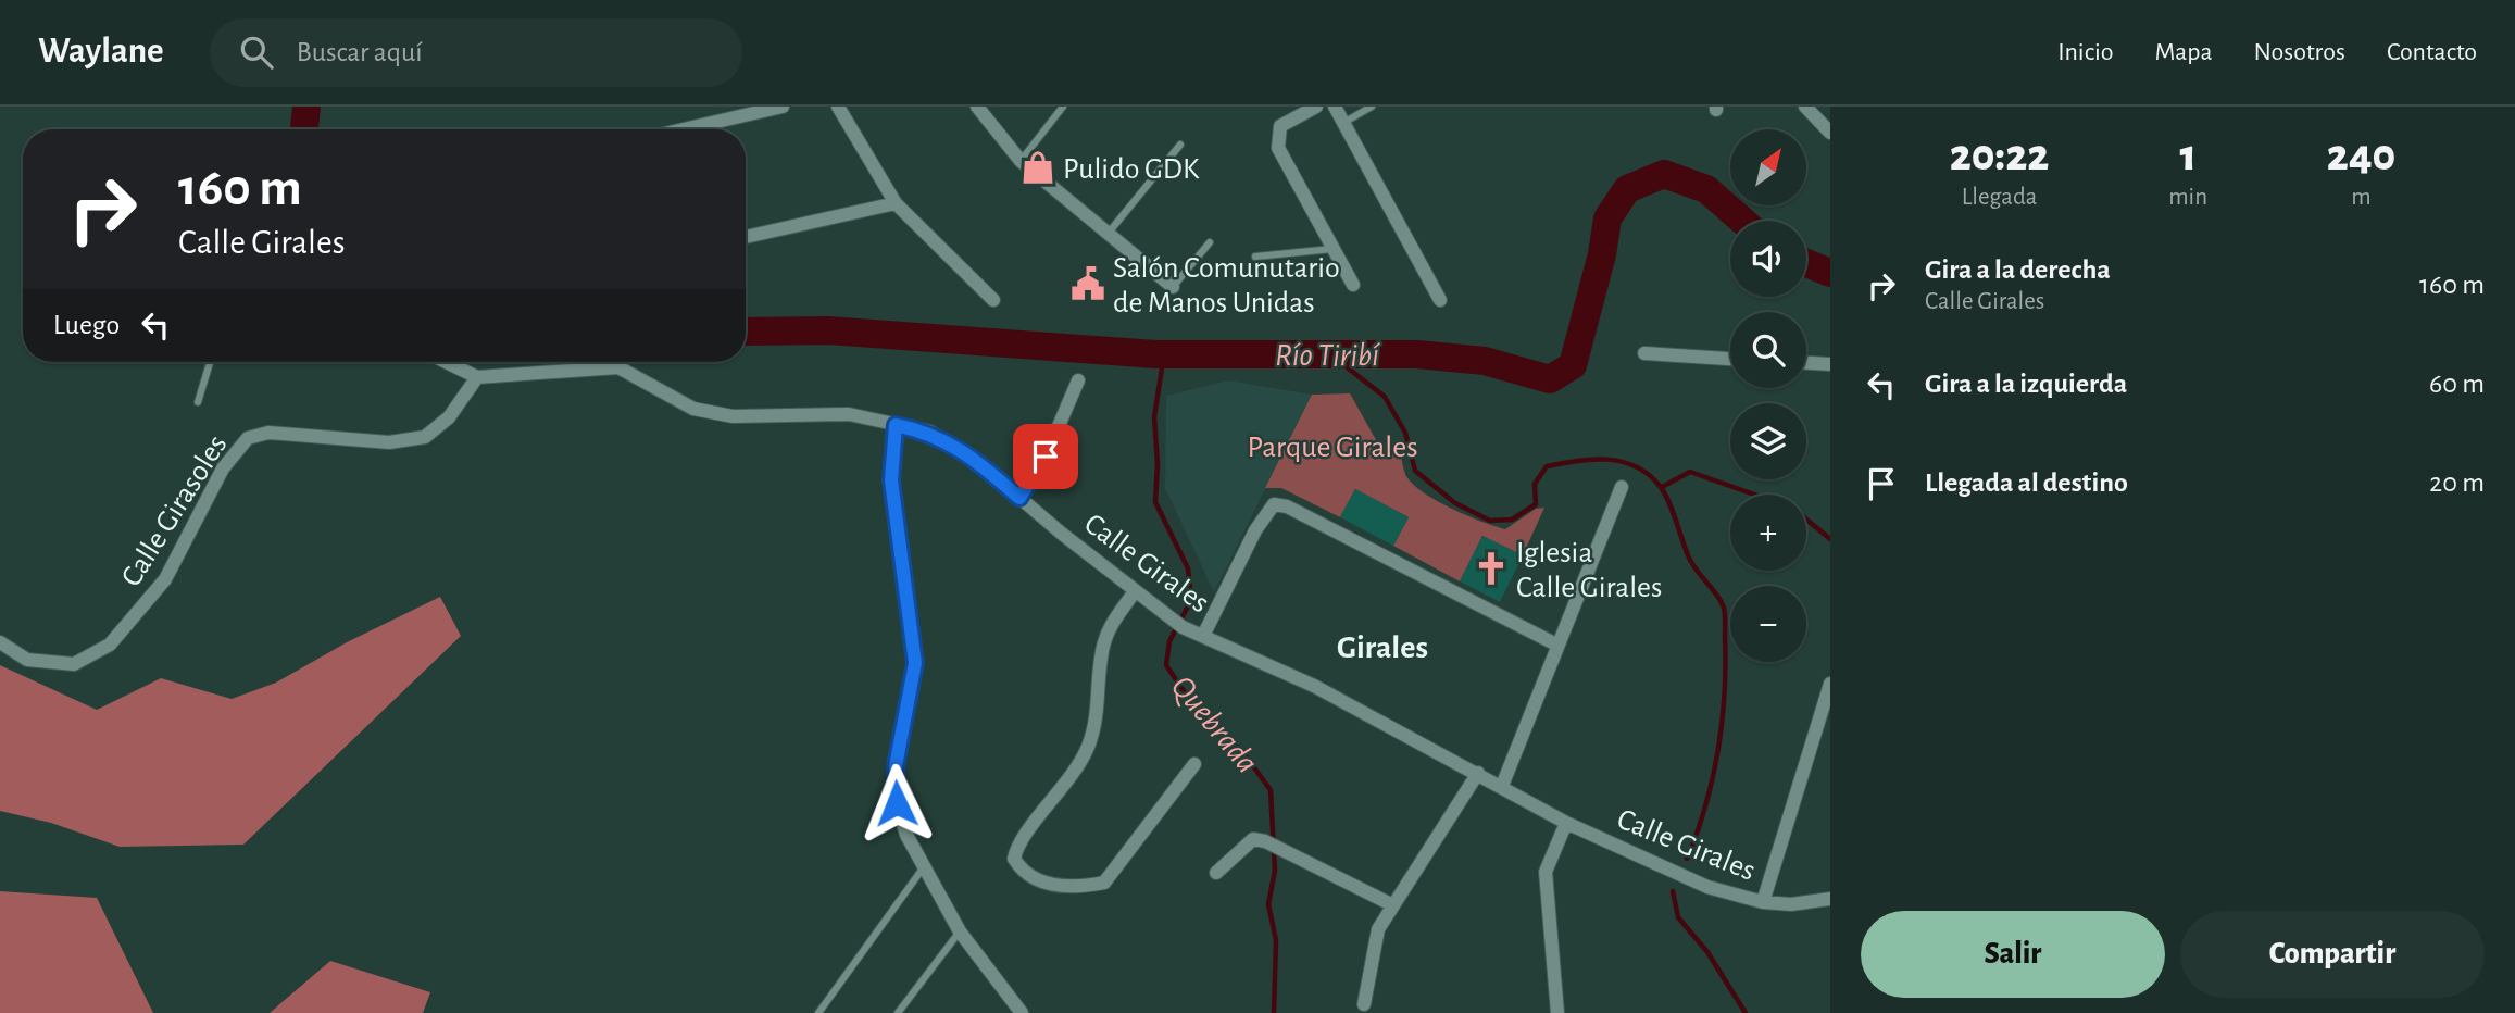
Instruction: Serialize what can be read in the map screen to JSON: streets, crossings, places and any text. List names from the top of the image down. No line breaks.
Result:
{"streets":{"street":["Calle Girasoles","Calle Girales"]},"crossings":[["Calle Girasoles","Calle Girales"]],"districts":["Girales"],"water":["Río Tiribí","Quebrada"],"parks":["Parque Girales"],"places":{"shop":["Pulido GDK"],"public building":["Salón Comunutario de Manos Unidas"],"church":["Iglesia Calle Girales"]},"north":"top right","page":{"header":"Waylane","search":"Buscar aquí","nav":["Inicio","Mapa","Nosotros","Contacto"],"eta":["20:22","Llegada","1","min","240","m"],"map_buttons":["+","−"],"turn":["160 m","Calle Girales"],"list":[{"name":"Gira a la derecha","note":"Calle Girales","value":"160 m"},{"name":"Gira a la izquierda","value":"60 m"},{"name":"Llegada al destino","value":"20 m"}],"then":"Luego","buttons":["Salir","Compartir"]}}
